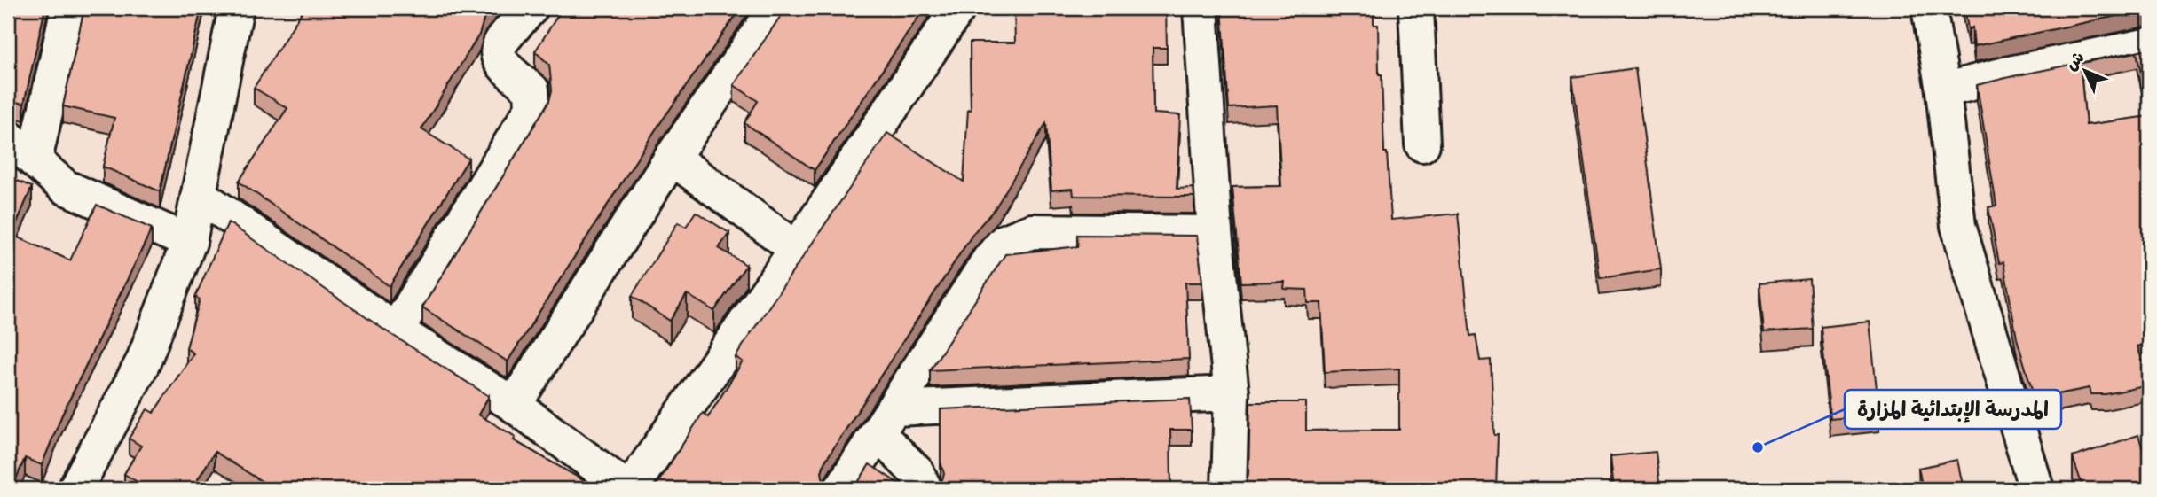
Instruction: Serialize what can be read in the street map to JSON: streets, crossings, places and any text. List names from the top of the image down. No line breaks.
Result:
{"places":["المدرسة الإبتدائية المزارة"],"north":"top left"}
